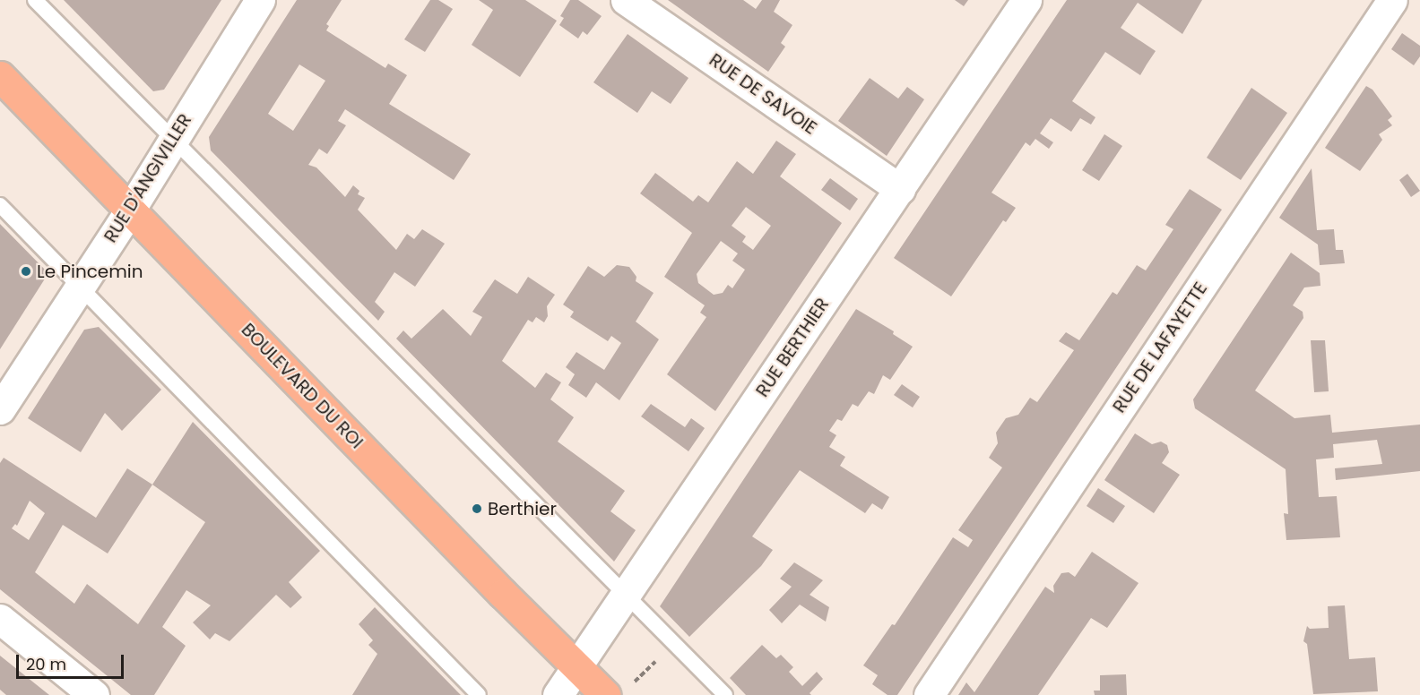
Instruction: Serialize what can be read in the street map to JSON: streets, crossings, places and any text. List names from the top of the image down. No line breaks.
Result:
{"streets":{"main road":["BOULEVARD DU ROI"],"street":["RUE DE SAVOIE","RUE D'ANGIVILLER","RUE BERTHIER","RUE DE LAFAYETTE"]},"crossings":[["RUE DE SAVOIE","RUE BERTHIER"],["RUE D'ANGIVILLER","BOULEVARD DU ROI"],["RUE BERTHIER","BOULEVARD DU ROI"]],"places":["Le Pincemin","Berthier"],"scale_bar":"20 m"}
